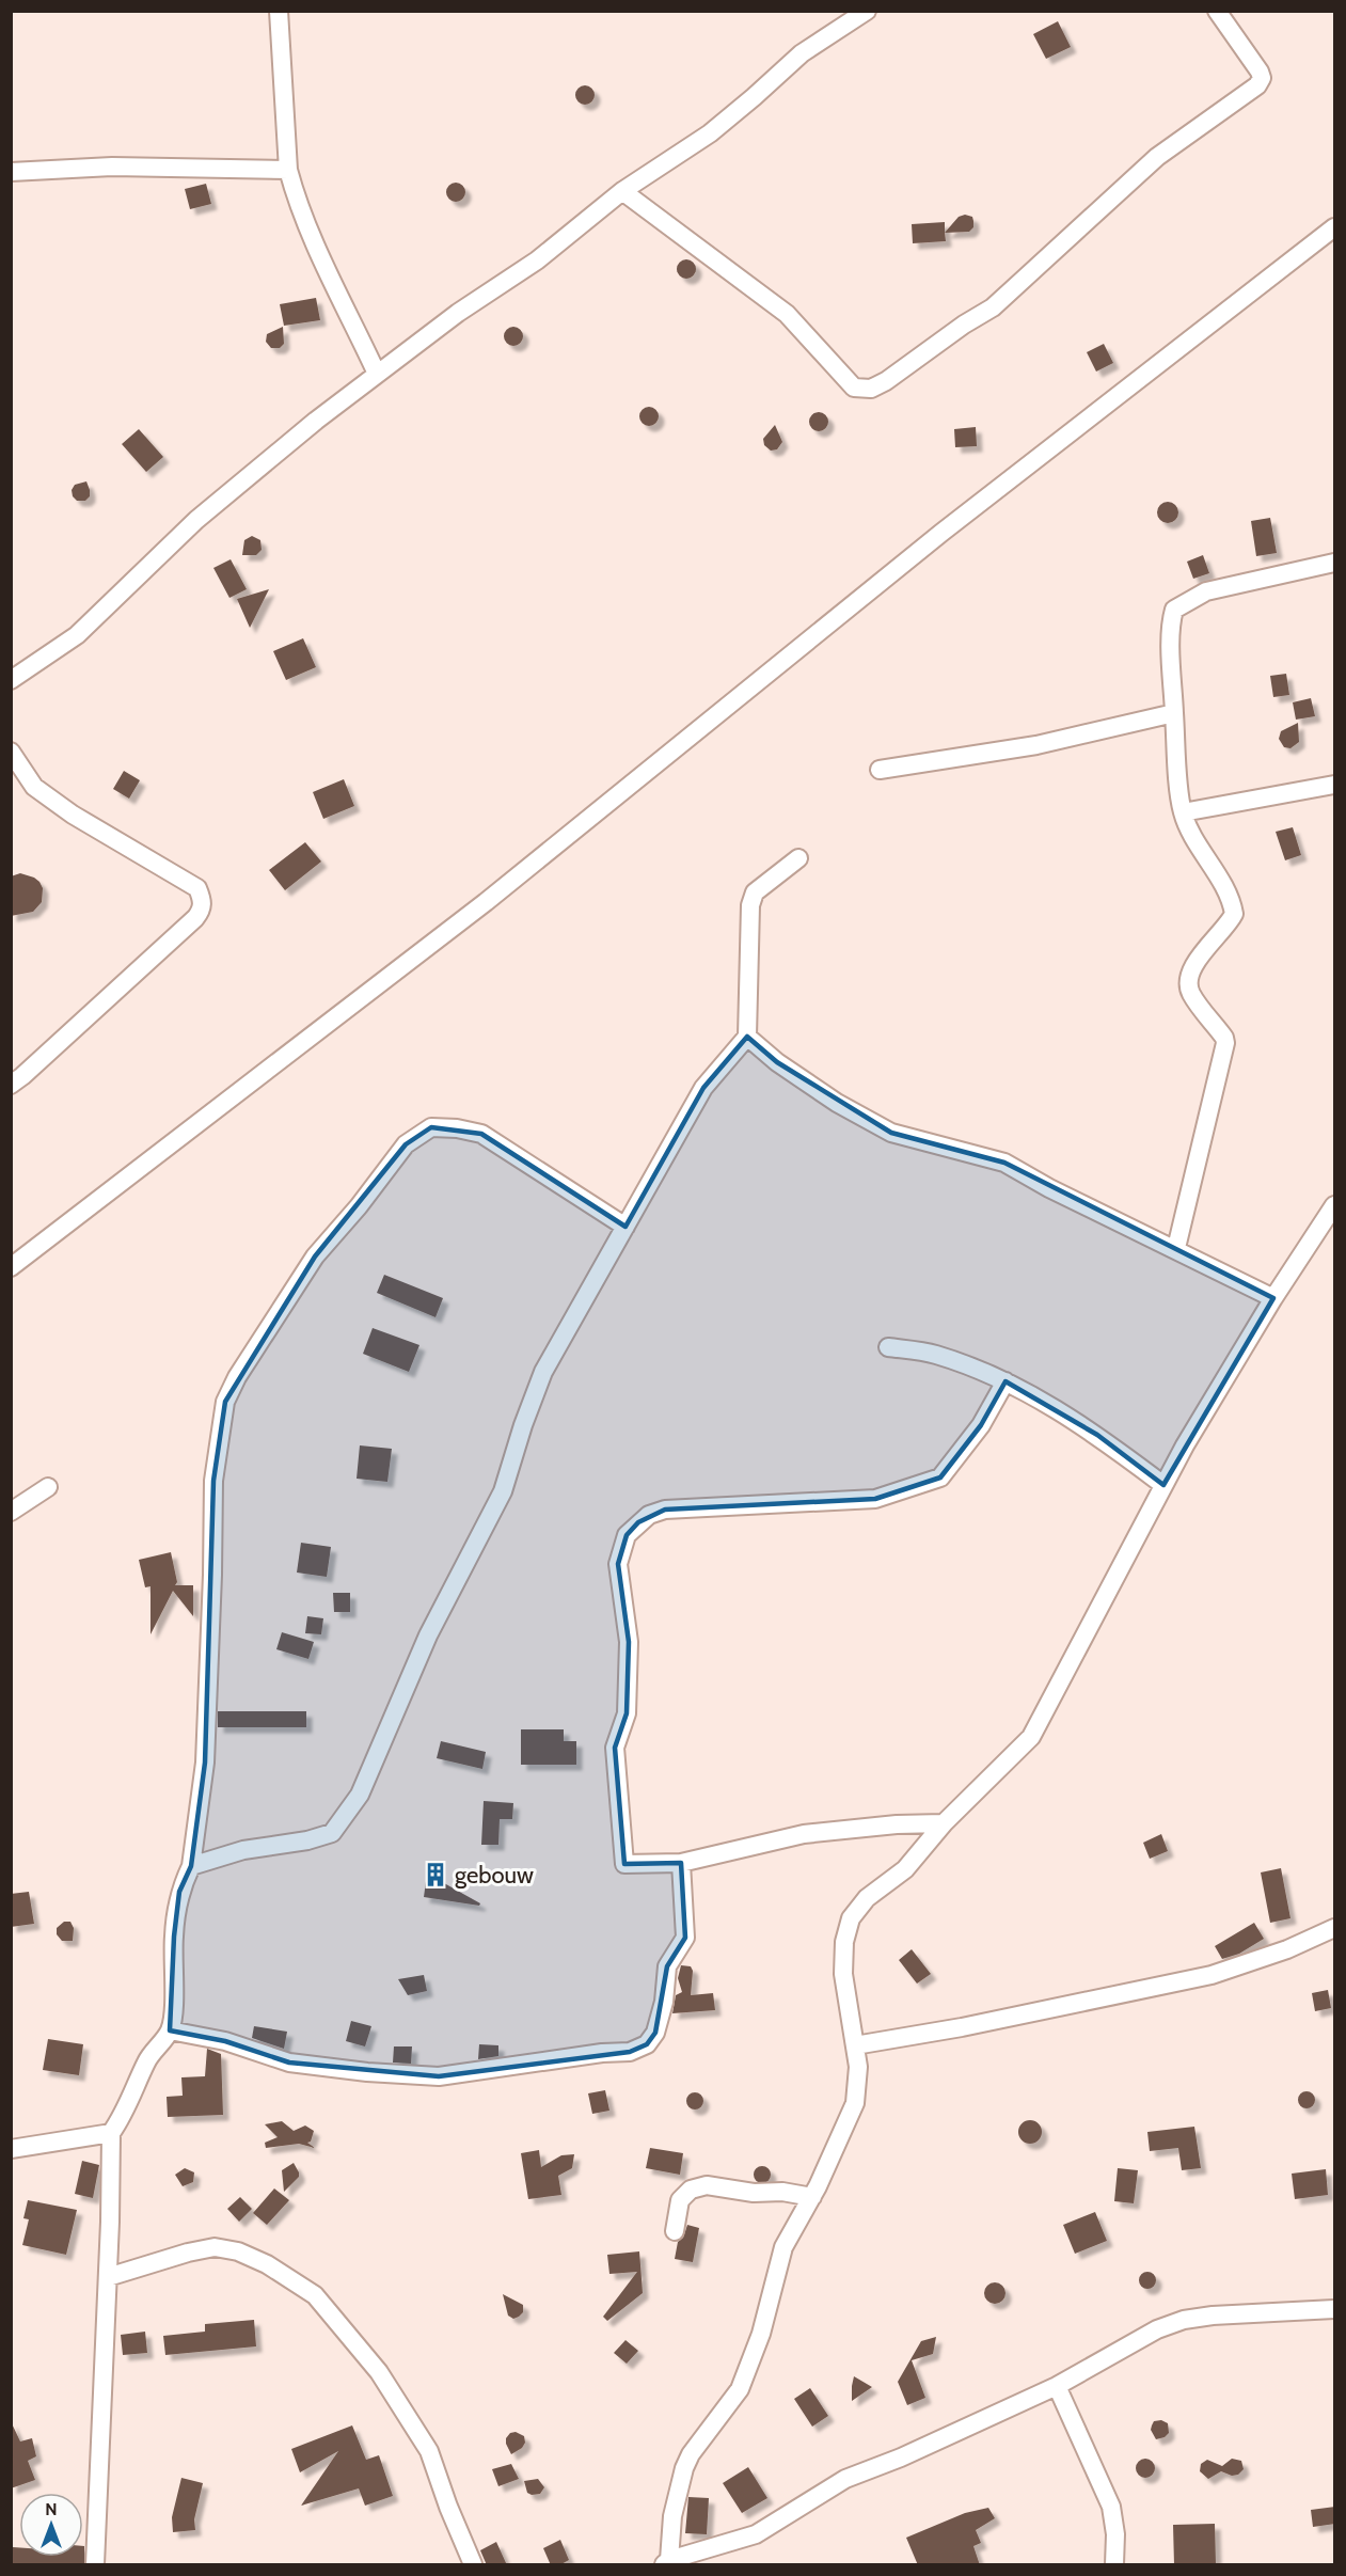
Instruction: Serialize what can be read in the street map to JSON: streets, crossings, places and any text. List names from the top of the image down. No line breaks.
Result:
{"places":{"building":["gebouw"]},"north":"top"}
